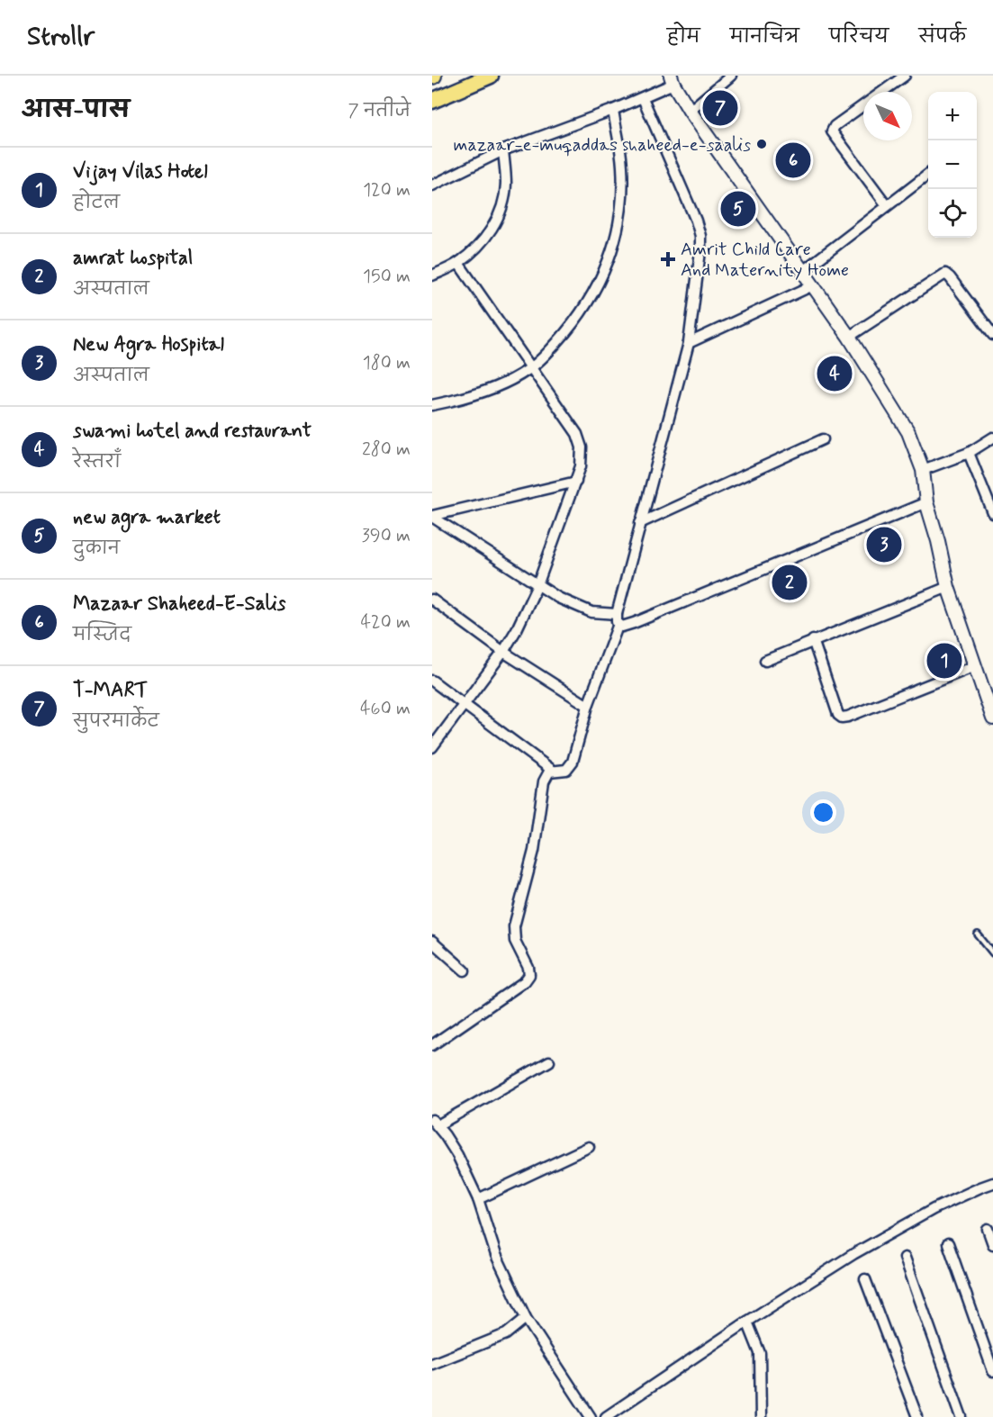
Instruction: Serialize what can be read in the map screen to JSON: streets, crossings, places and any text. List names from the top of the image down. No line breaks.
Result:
{"places":{"other":["mazaar-e-muqaddas shaheed-e-saalis"],"health":["Amrit Child Care And Maternity Home"]},"north":"bottom right","page":{"header":"Strollr","nav":["होम","मानचित्र","परिचय","संपर्क"],"heading":["आस-पास","7 नतीजे"],"pins":["7","6","5","4","3","2","1"],"map_buttons":["+","−"],"list":[{"mark":"1","name":"Vijay Vilas Hotel","note":"होटल","value":"120 m"},{"mark":"2","name":"amrat hospital","note":"अस्पताल","value":"150 m"},{"mark":"3","name":"New Agra Hospital","note":"अस्पताल","value":"180 m"},{"mark":"4","name":"swami hotel and restaurant","note":"रेस्तराँ","value":"280 m"},{"mark":"5","name":"new agra market","note":"दुकान","value":"390 m"},{"mark":"6","name":"Mazaar Shaheed-E-Salis","note":"मस्जिद","value":"420 m"},{"mark":"7","name":"T-MART","note":"सुपरमार्केट","value":"460 m"}]}}
